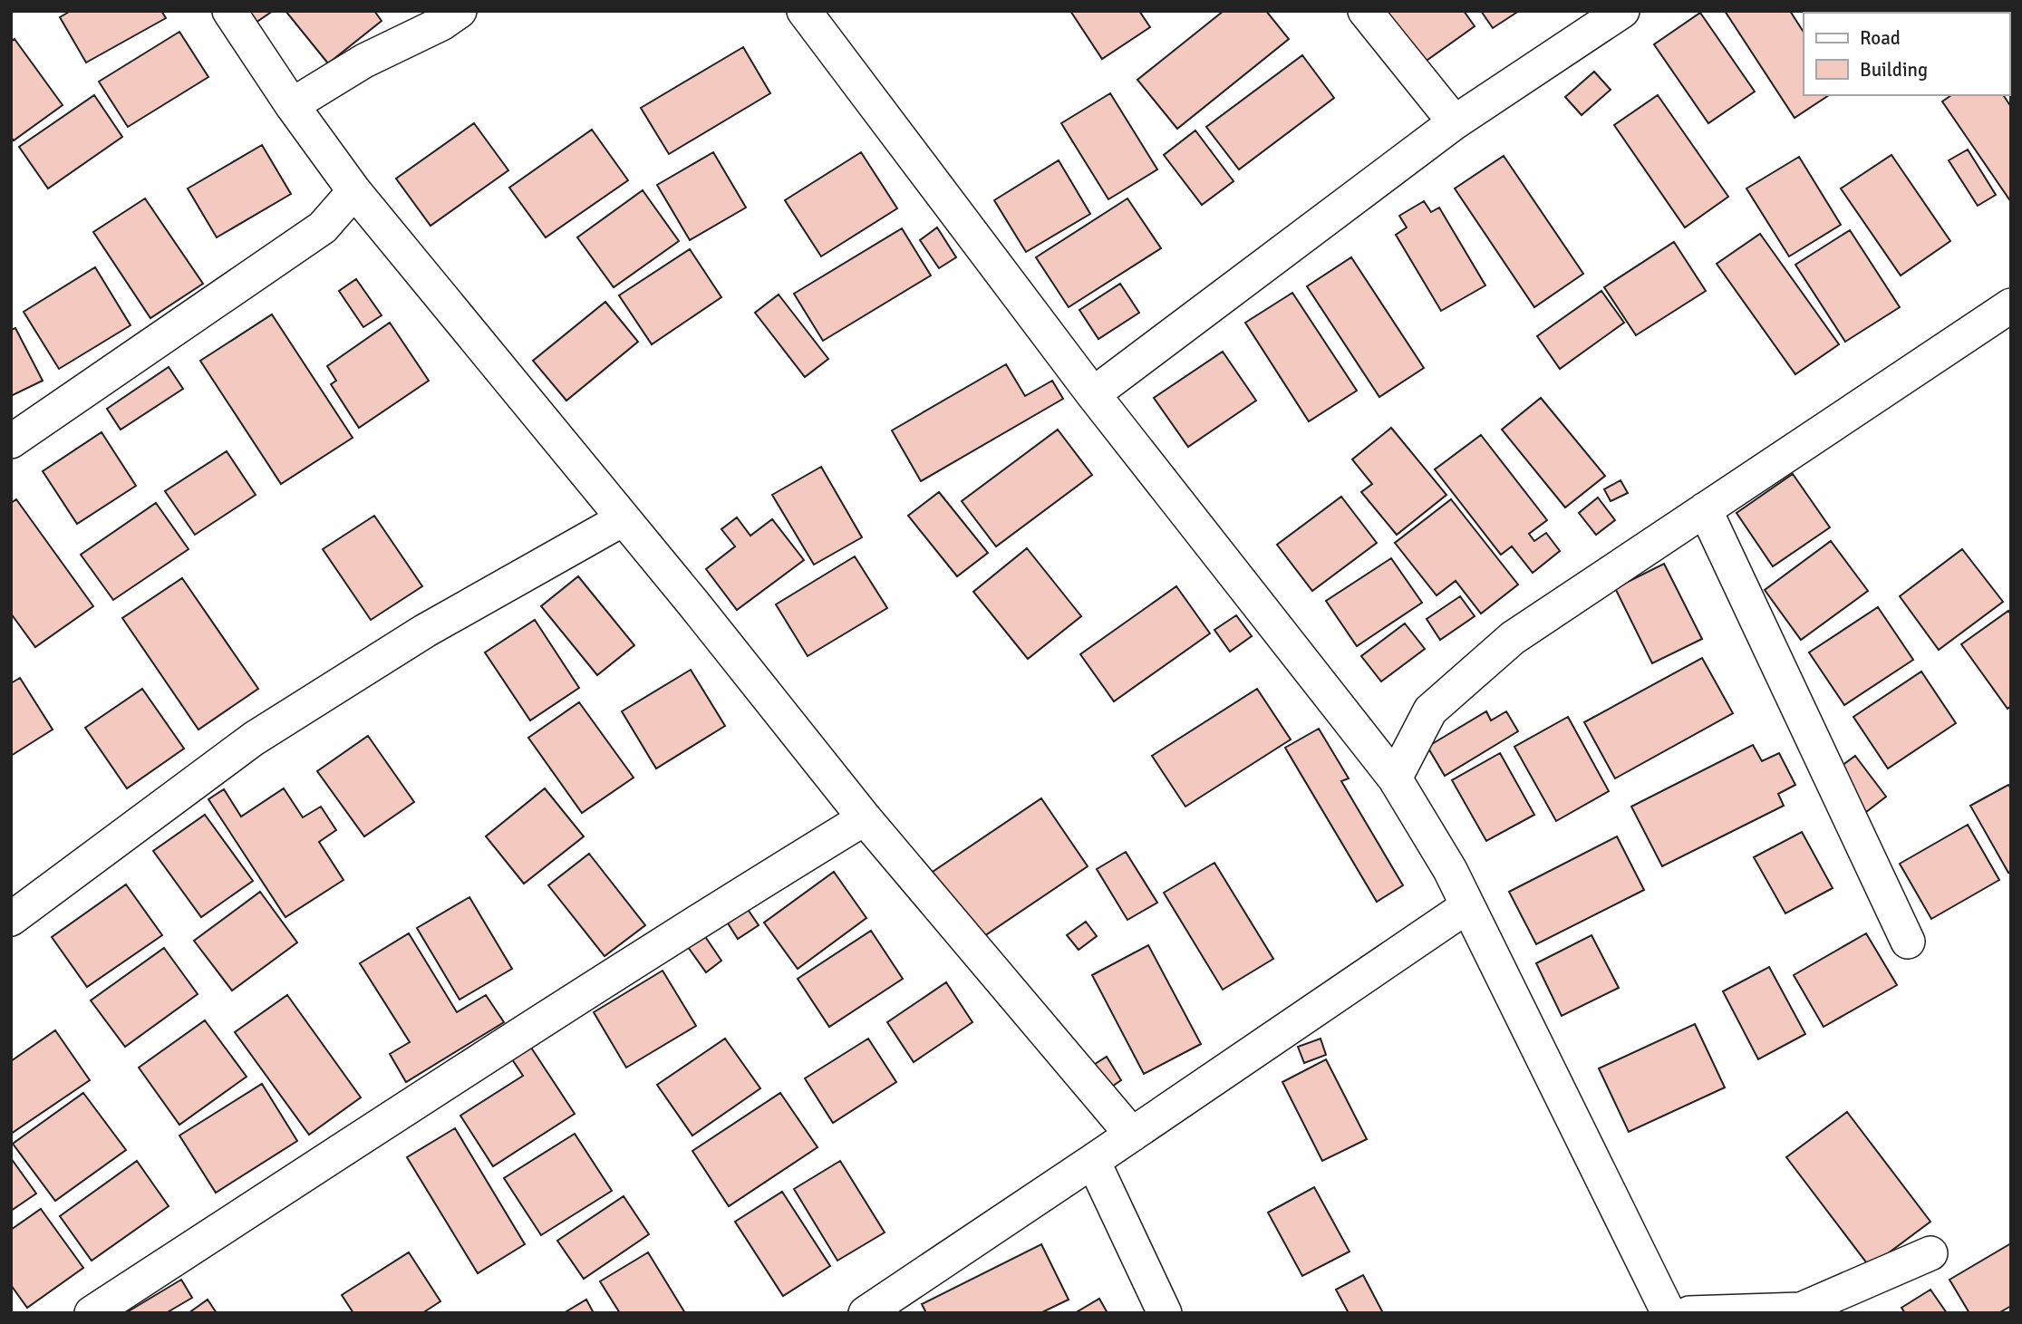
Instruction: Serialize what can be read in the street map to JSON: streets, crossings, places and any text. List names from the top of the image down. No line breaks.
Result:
{"legend":["Road","Building"]}
